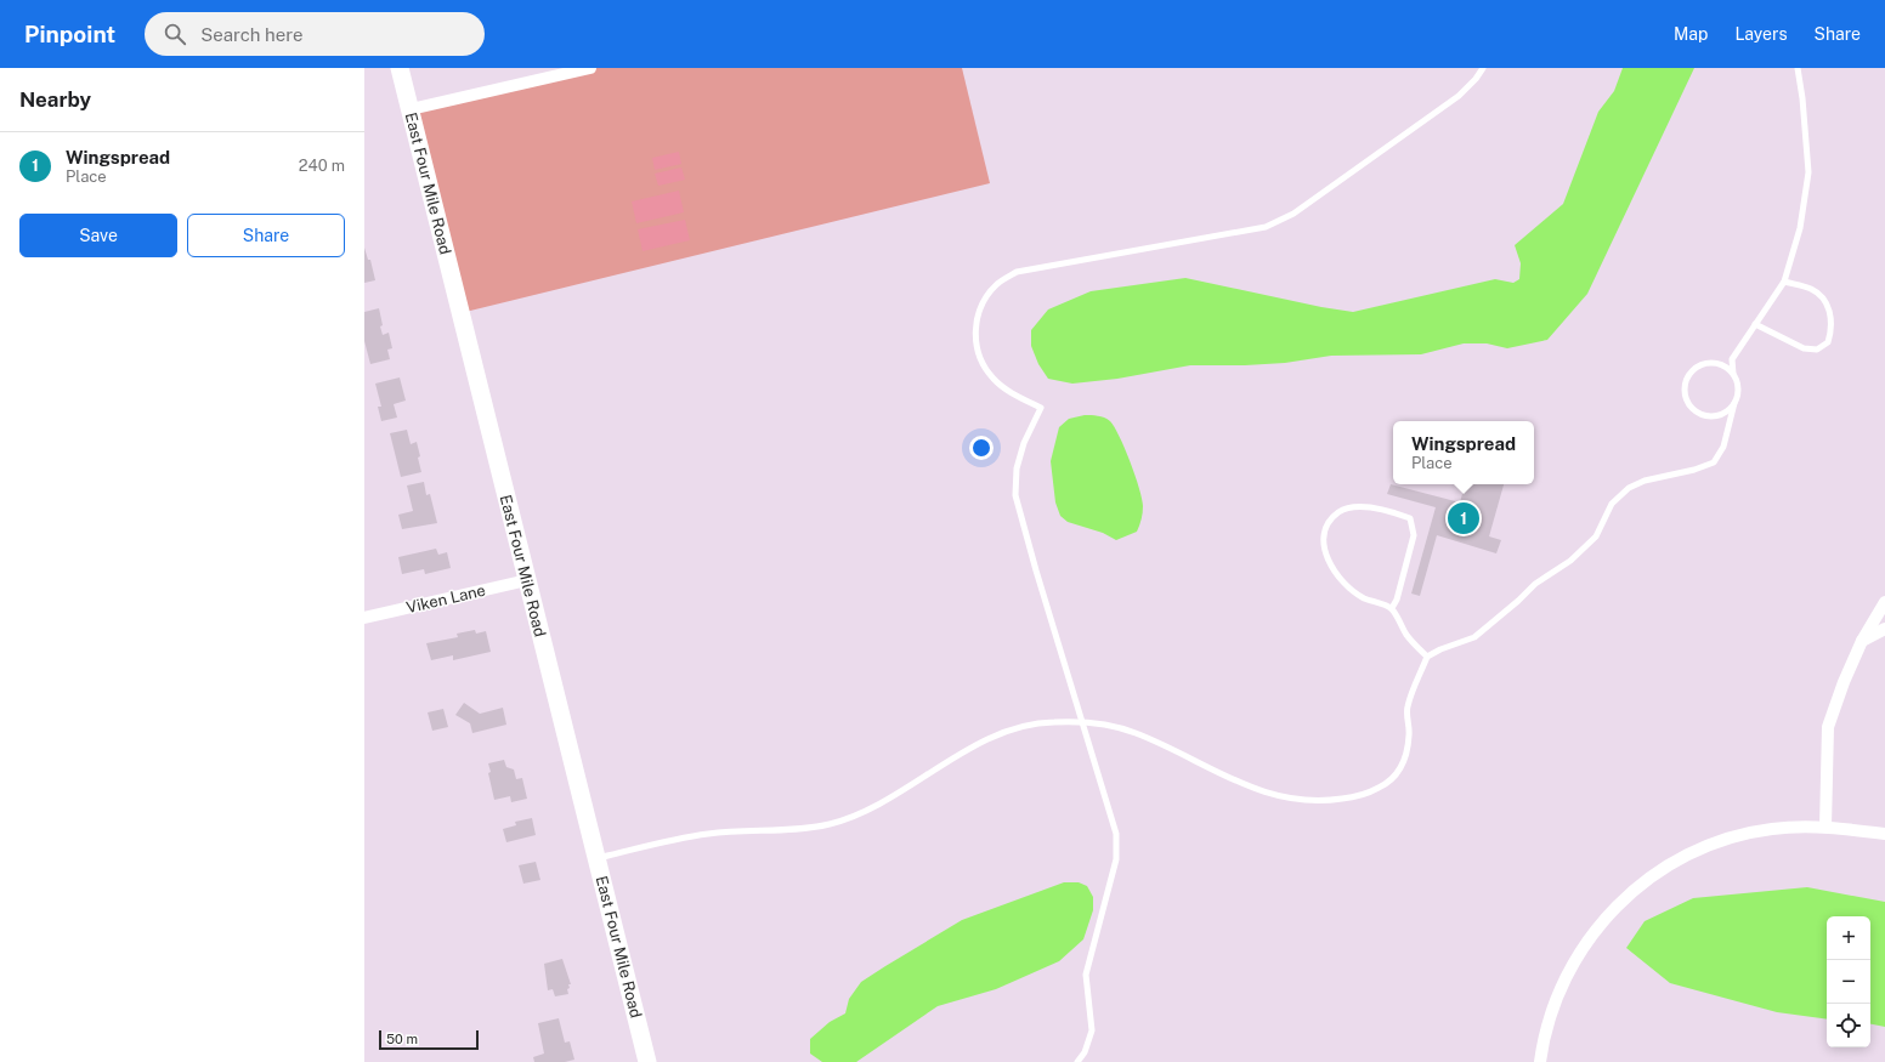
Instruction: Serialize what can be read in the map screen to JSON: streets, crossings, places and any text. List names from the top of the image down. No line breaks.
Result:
{"streets":{"street":["East Four Mile Road","Viken Lane"]},"crossings":[["East Four Mile Road","Viken Lane"]],"scale_bar":"50 m","page":{"header":"Pinpoint","search":"Search here","nav":["Map","Layers","Share"],"heading":"Nearby","list":[{"mark":"1","name":"Wingspread","note":"Place","value":"240 m"}],"buttons":["Save","Share"],"popup":["Wingspread","Place"],"pins":"1","map_buttons":["+","−"],"scale":"50 m"}}
